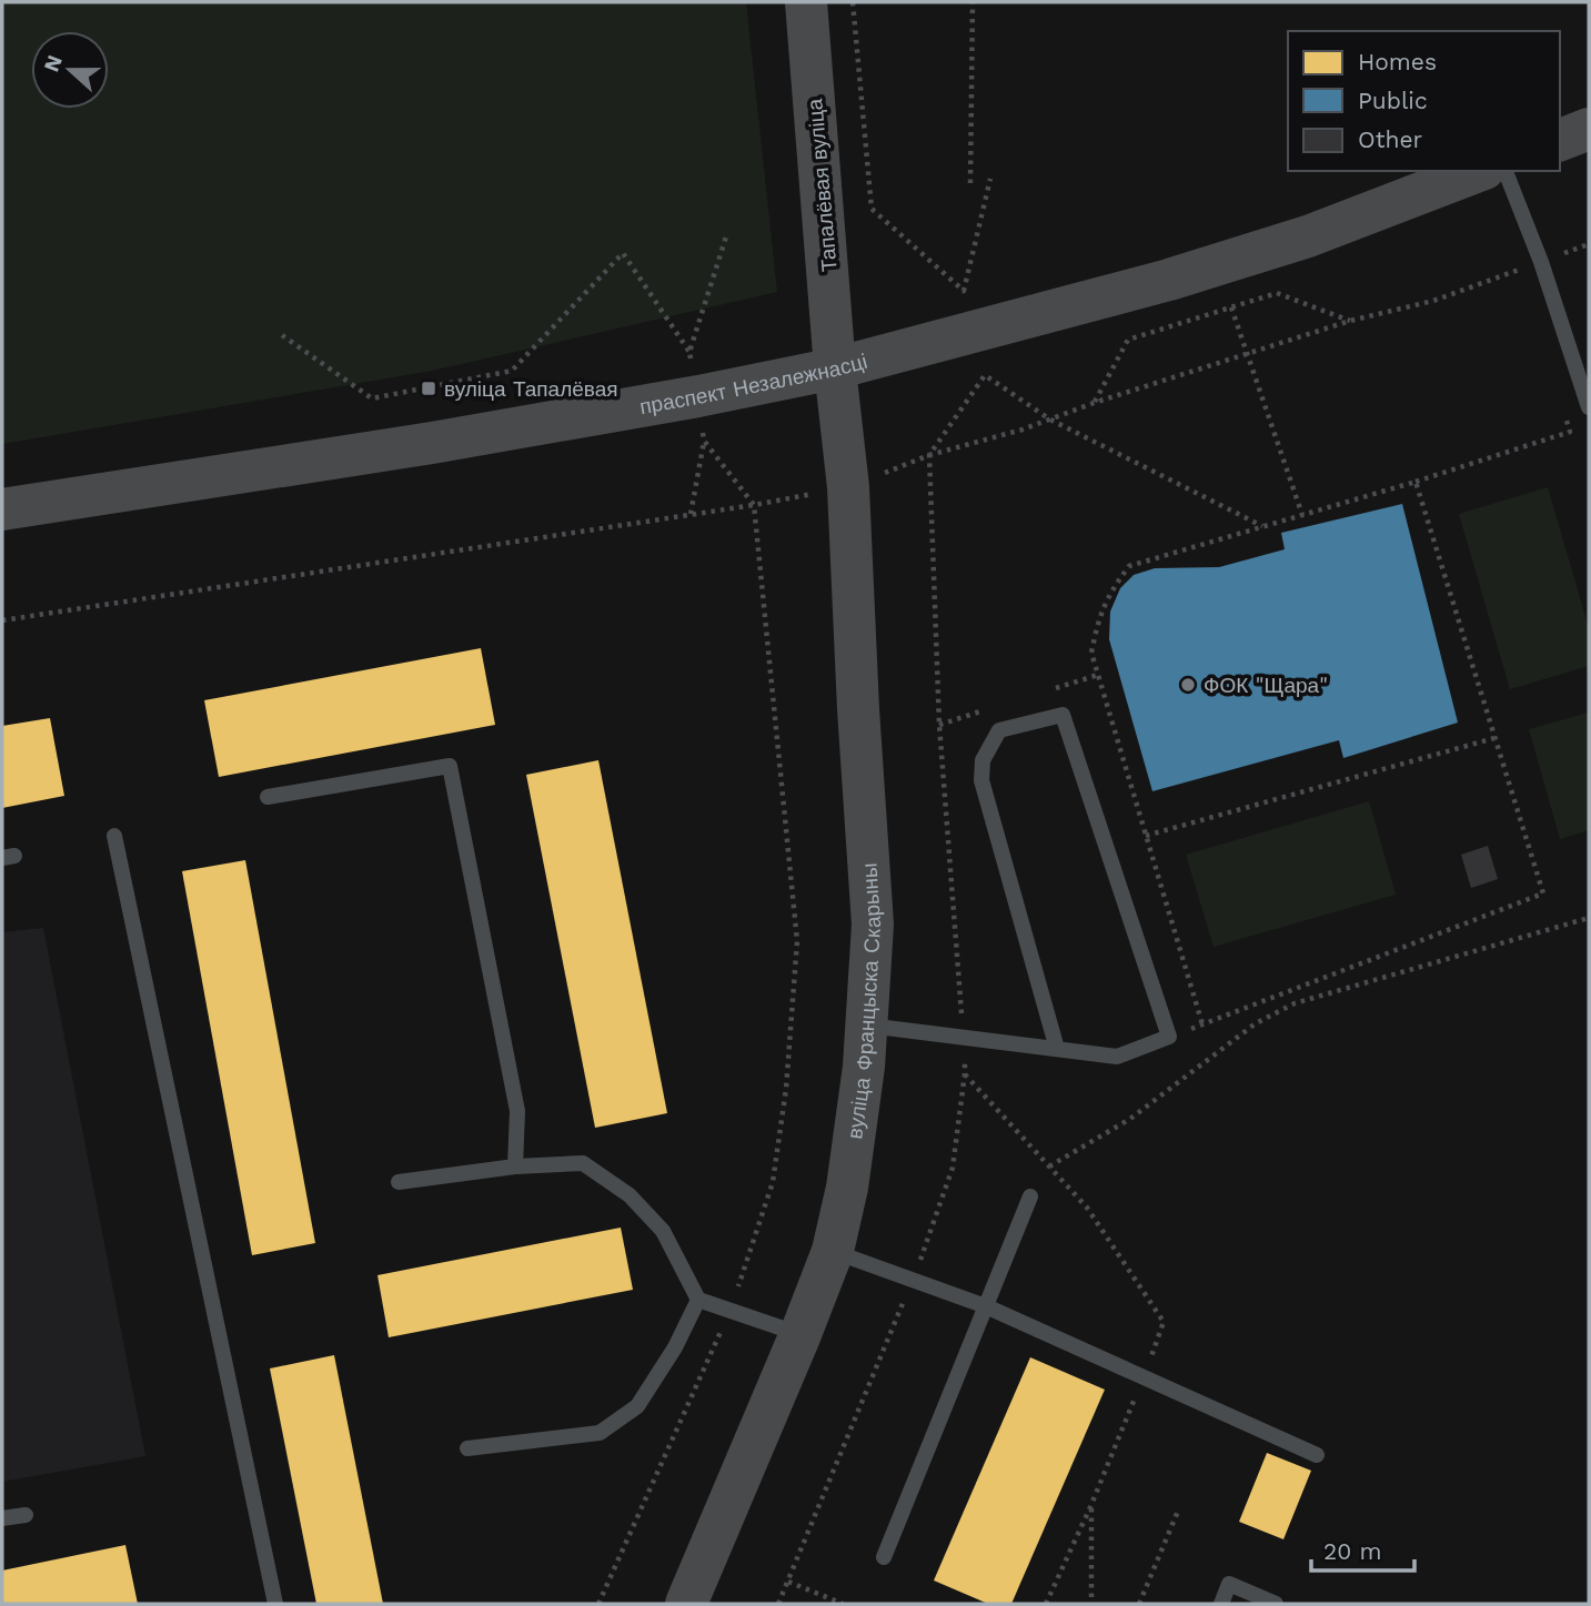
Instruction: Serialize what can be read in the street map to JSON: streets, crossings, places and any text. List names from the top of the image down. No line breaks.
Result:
{"streets":{"main road":["Тапалёвая вуліца","праспект Незалежнасці","вуліца Францыска Скарыны"]},"crossings":[["Тапалёвая вуліца","праспект Незалежнасці"],["Тапалёвая вуліца","вуліца Францыска Скарыны"],["праспект Незалежнасці","вуліца Францыска Скарыны"]],"places":{"transit":["вуліца Тапалёвая"],"other":["ФОК \"Щара\""]},"legend":["Homes","Public","Other"],"scale_bar":"20 m","north":"left"}
